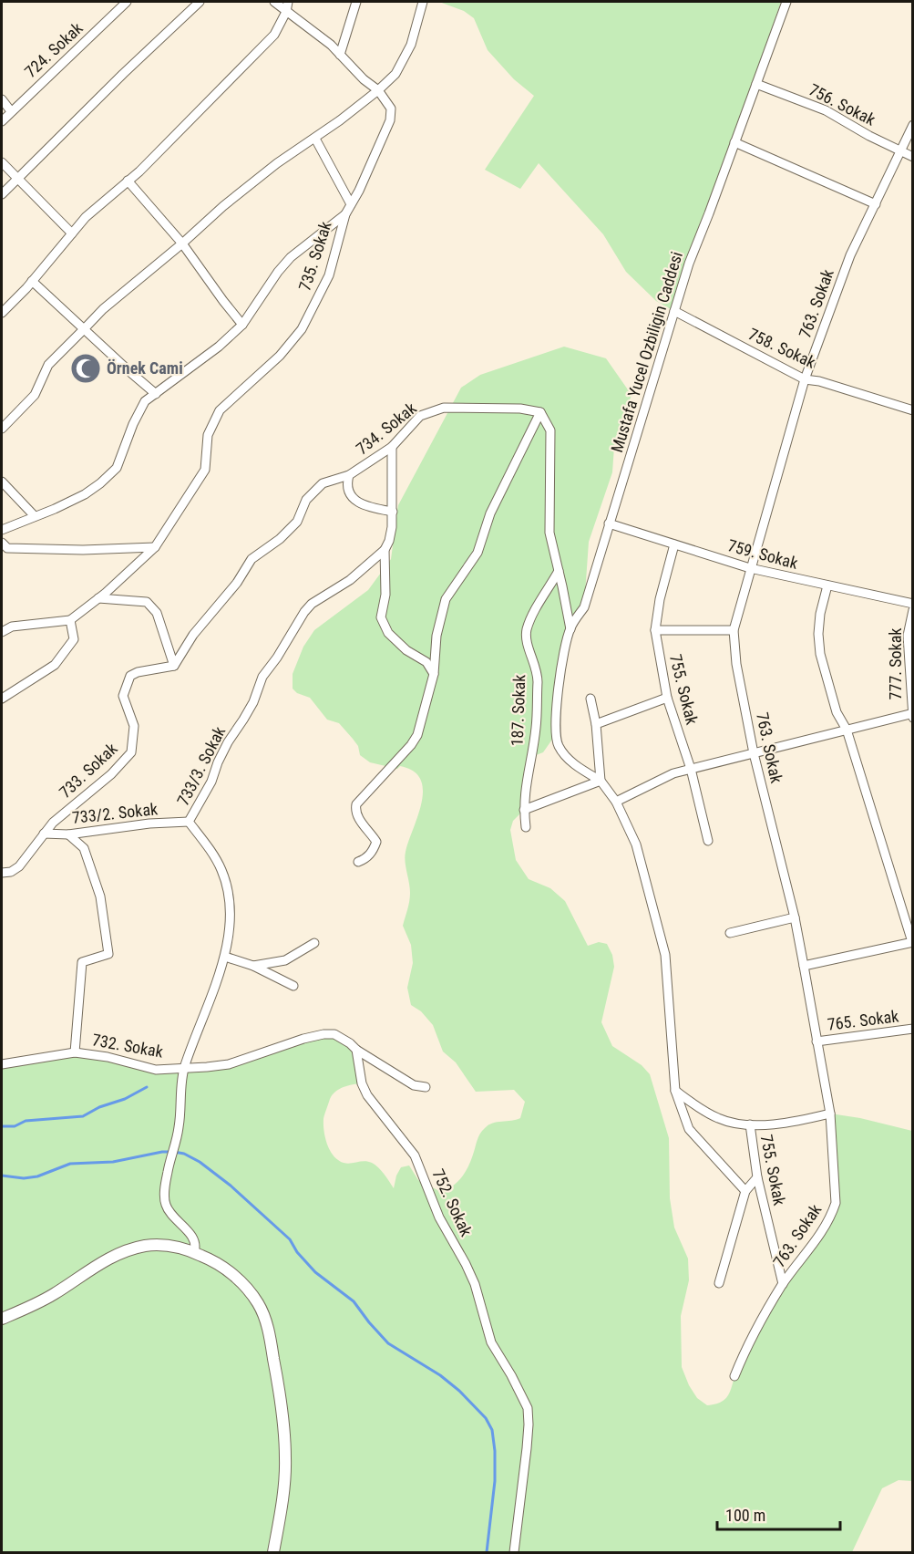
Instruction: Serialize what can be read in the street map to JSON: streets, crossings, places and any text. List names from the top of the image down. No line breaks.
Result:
{"streets":{"street":["724. Sokak","756. Sokak","735. Sokak","763. Sokak","758. Sokak","Mustafa Yucel Ozbiligin Caddesi","734. Sokak","759. Sokak","777. Sokak","755. Sokak","187. Sokak","733/3. Sokak","733. Sokak","733/2. Sokak","765. Sokak","732. Sokak","752. Sokak"]},"crossings":[["756. Sokak","763. Sokak"],["756. Sokak","Mustafa Yucel Ozbiligin Caddesi"],["763. Sokak","758. Sokak"],["763. Sokak","759. Sokak"],["763. Sokak","755. Sokak"],["763. Sokak","765. Sokak"],["758. Sokak","Mustafa Yucel Ozbiligin Caddesi"],["Mustafa Yucel Ozbiligin Caddesi","759. Sokak"],["734. Sokak","733. Sokak"],["759. Sokak","755. Sokak"],["733/3. Sokak","733/2. Sokak"],["733/3. Sokak","732. Sokak"],["733. Sokak","733/2. Sokak"]],"places":{"mosque":["Örnek Cami"]},"scale_bar":"100 m"}
